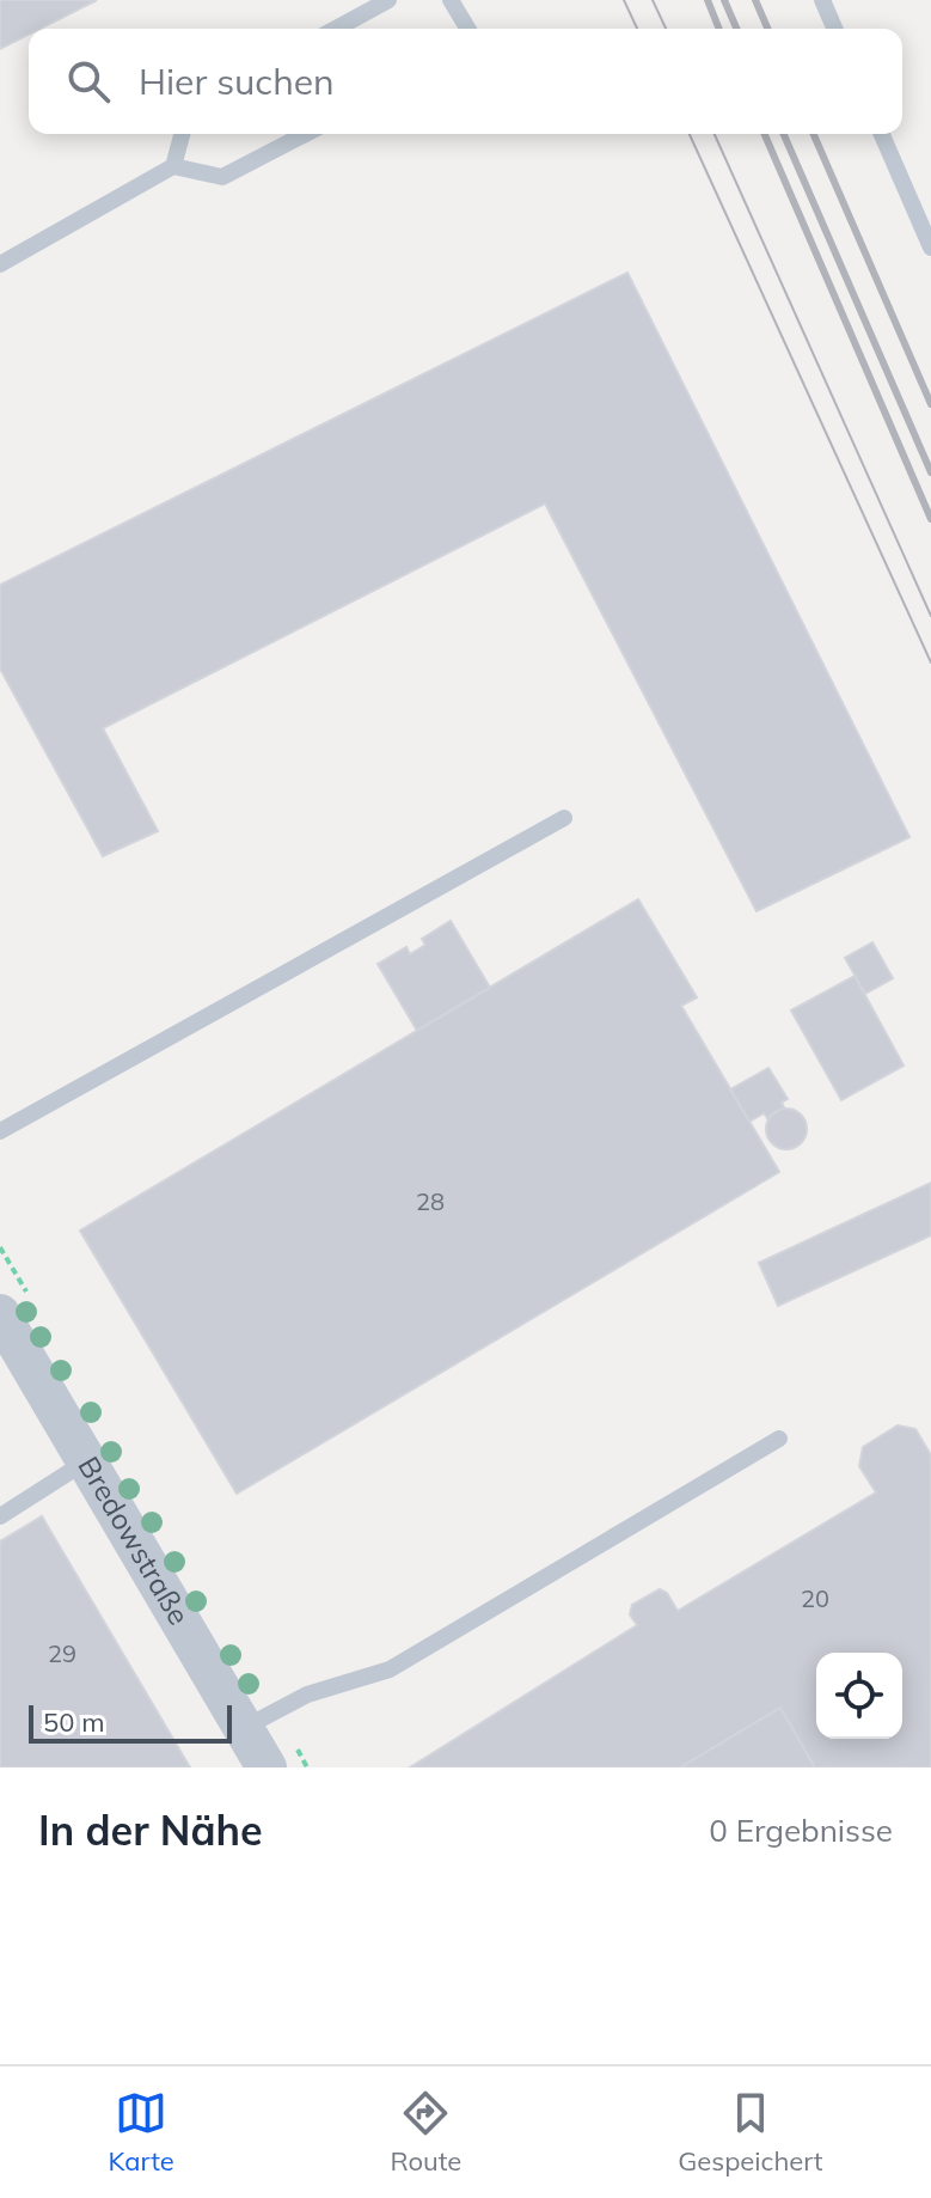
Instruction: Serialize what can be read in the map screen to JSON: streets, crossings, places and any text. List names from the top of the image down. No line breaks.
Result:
{"streets":{"street":["Bredowstraße"]},"house_numbers":["28","20","29"],"scale_bar":"50 m","page":{"search":"Hier suchen","scale":"50 m","heading":["In der Nähe","0 Ergebnisse"],"nav":["Karte","Route","Gespeichert"]}}
